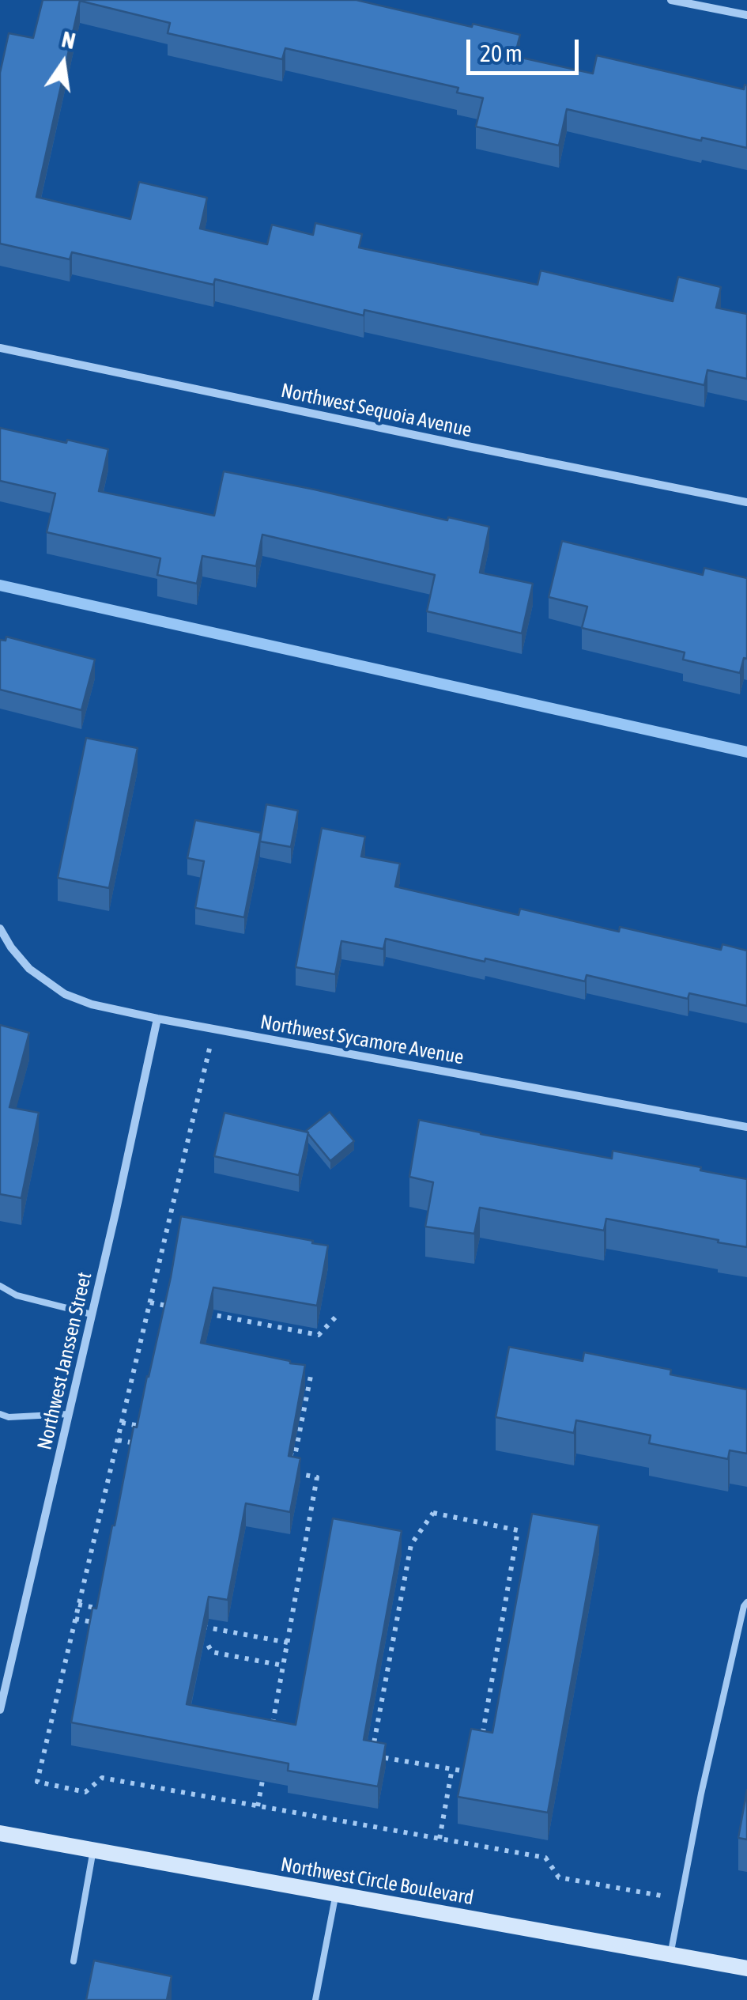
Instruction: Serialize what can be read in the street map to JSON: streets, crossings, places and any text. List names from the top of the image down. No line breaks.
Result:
{"streets":{"main road":["Northwest Circle Boulevard"],"street":["Northwest Sequoia Avenue","Northwest Sycamore Avenue","Northwest Janssen Street"]},"crossings":[["Northwest Sycamore Avenue","Northwest Janssen Street"]],"scale_bar":"20 m","north":"top"}
